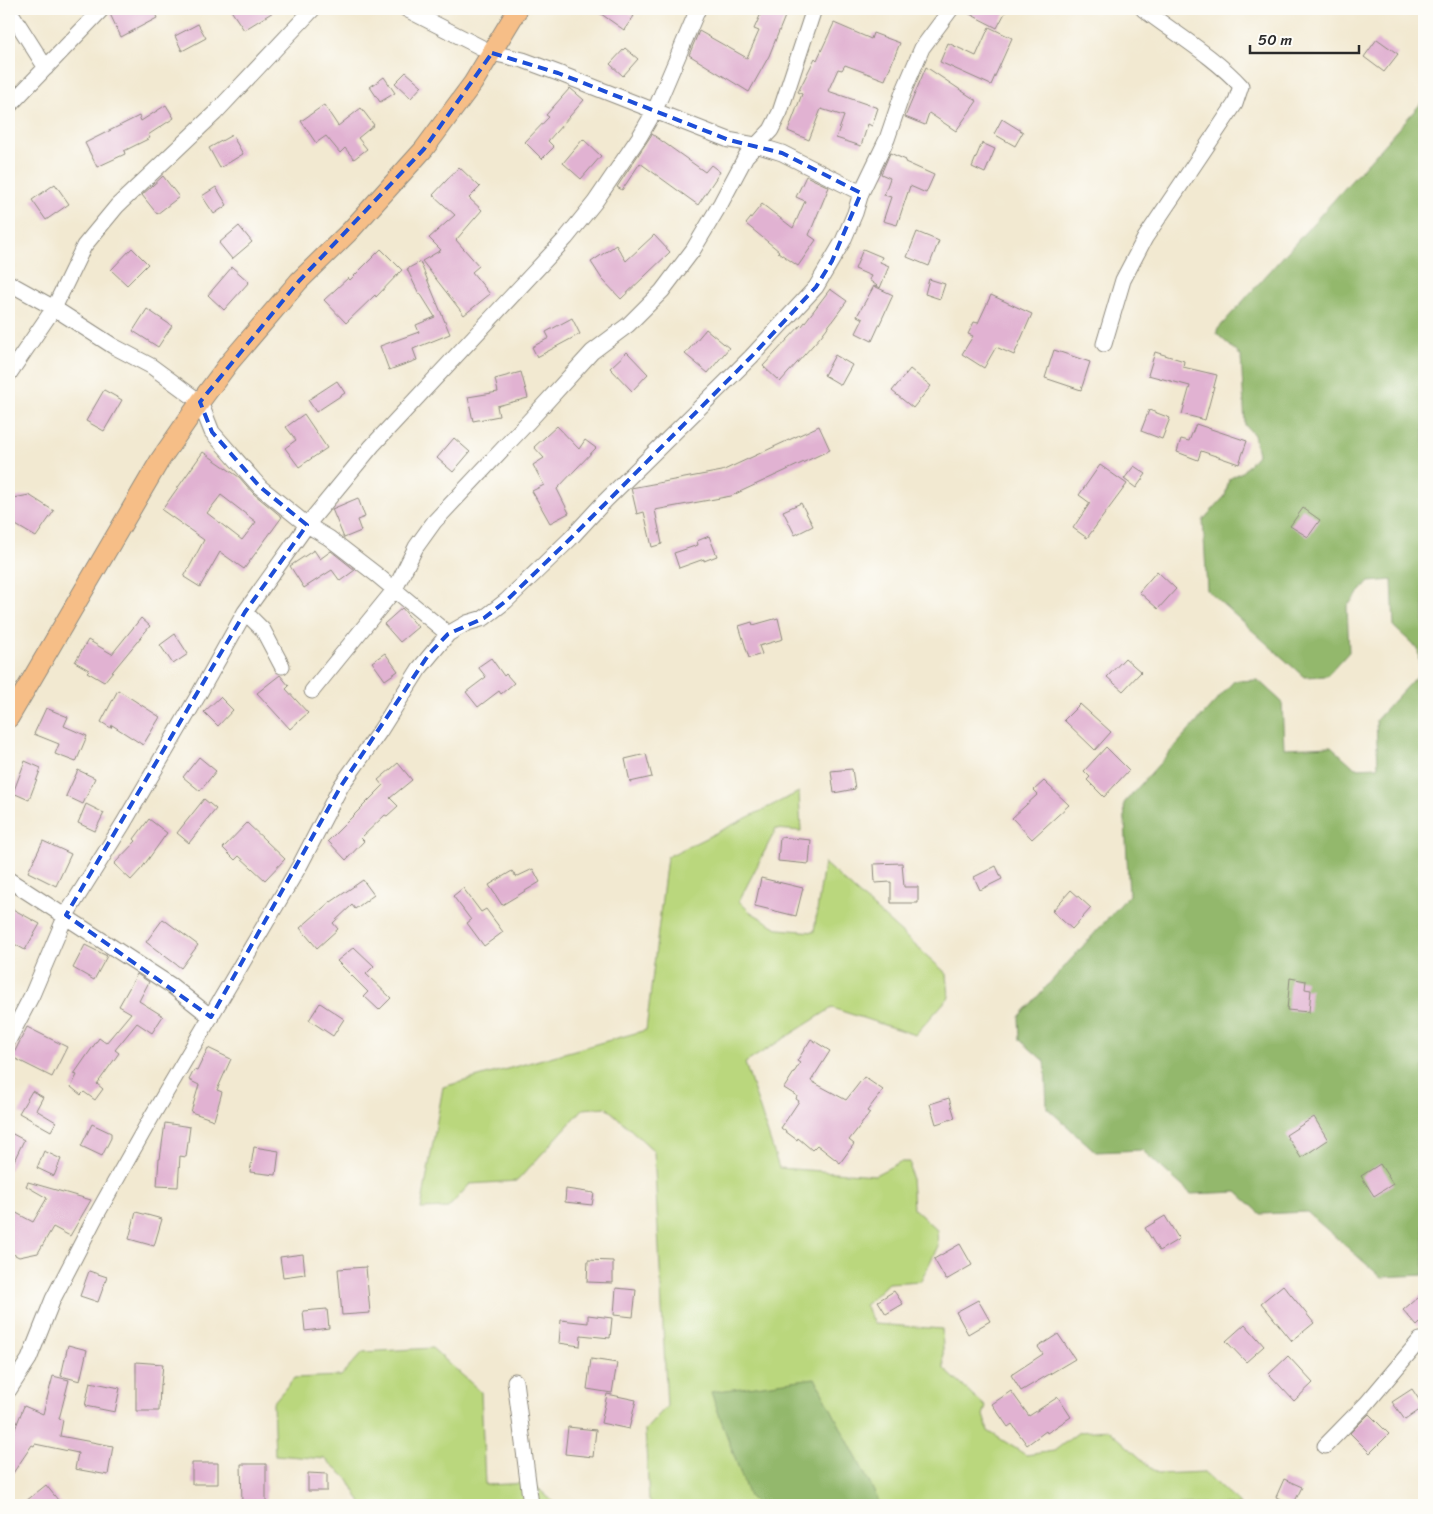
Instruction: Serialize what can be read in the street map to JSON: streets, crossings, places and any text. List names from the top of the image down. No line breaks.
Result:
{"scale_bar":"50 m"}
